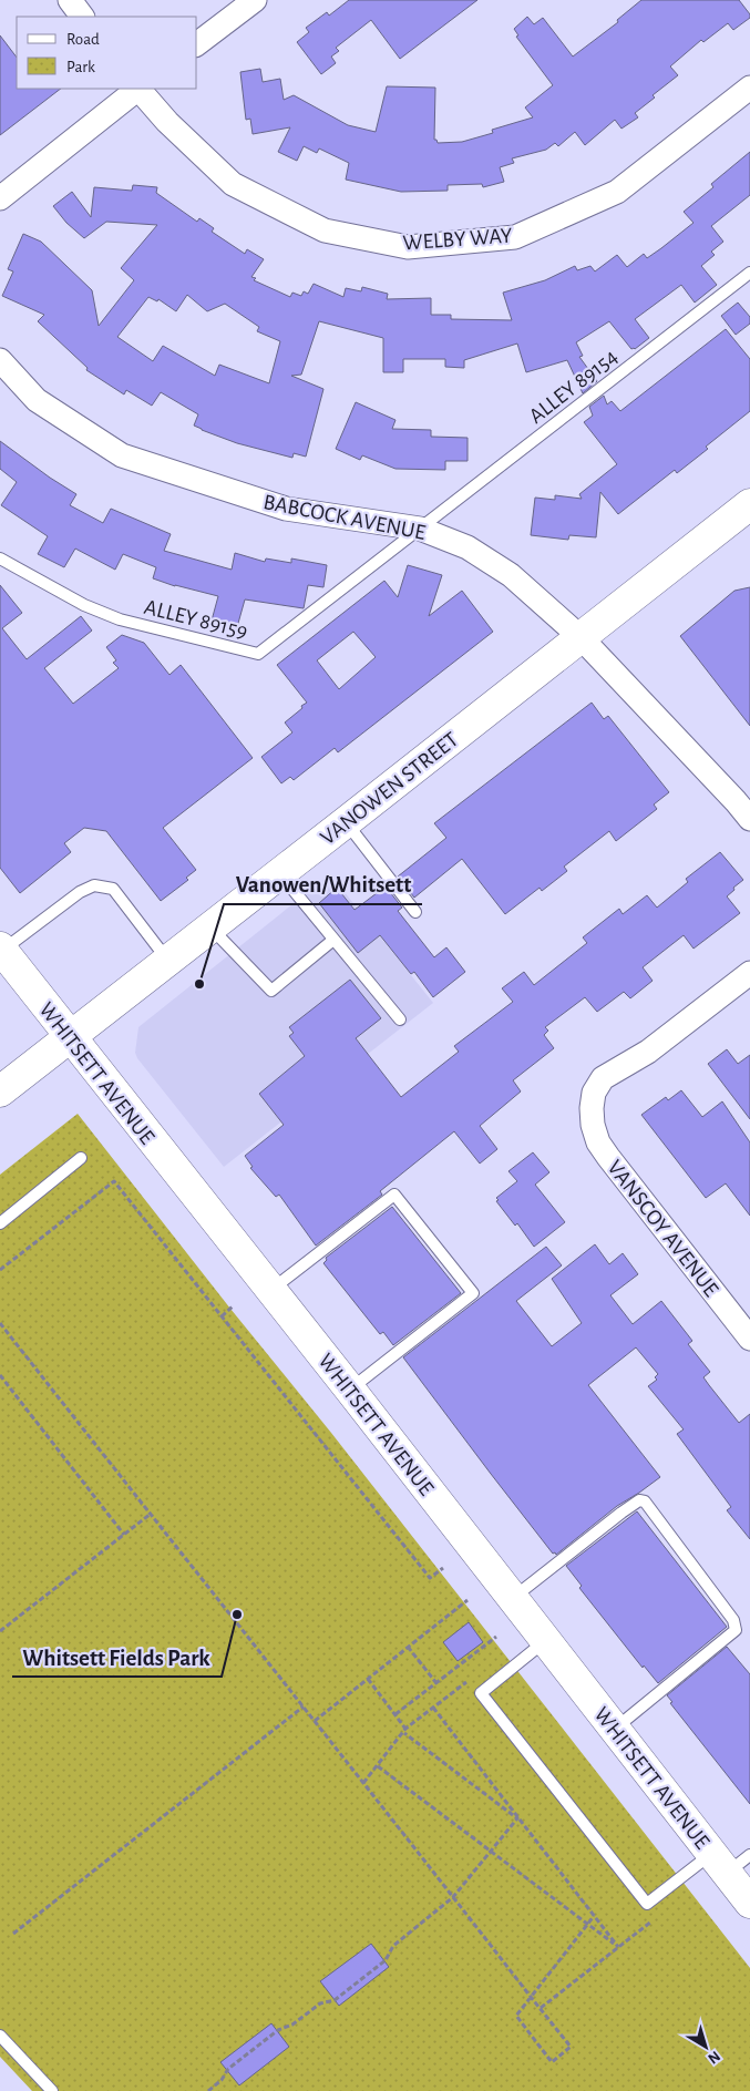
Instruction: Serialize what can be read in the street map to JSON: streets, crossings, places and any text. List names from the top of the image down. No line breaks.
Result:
{"streets":{"main road":["VANOWEN STREET","WHITSETT AVENUE"],"street":["WELBY WAY","BABCOCK AVENUE","VANSCOY AVENUE"],"lane":["ALLEY 89154","ALLEY 89159"]},"crossings":[["ALLEY 89154","BABCOCK AVENUE"],["ALLEY 89154","ALLEY 89159"],["BABCOCK AVENUE","ALLEY 89159"],["BABCOCK AVENUE","VANOWEN STREET"],["VANOWEN STREET","WHITSETT AVENUE"]],"places":["Vanowen/Whitsett","Whitsett Fields Park"],"legend":["Road","Park"],"north":"bottom right"}
